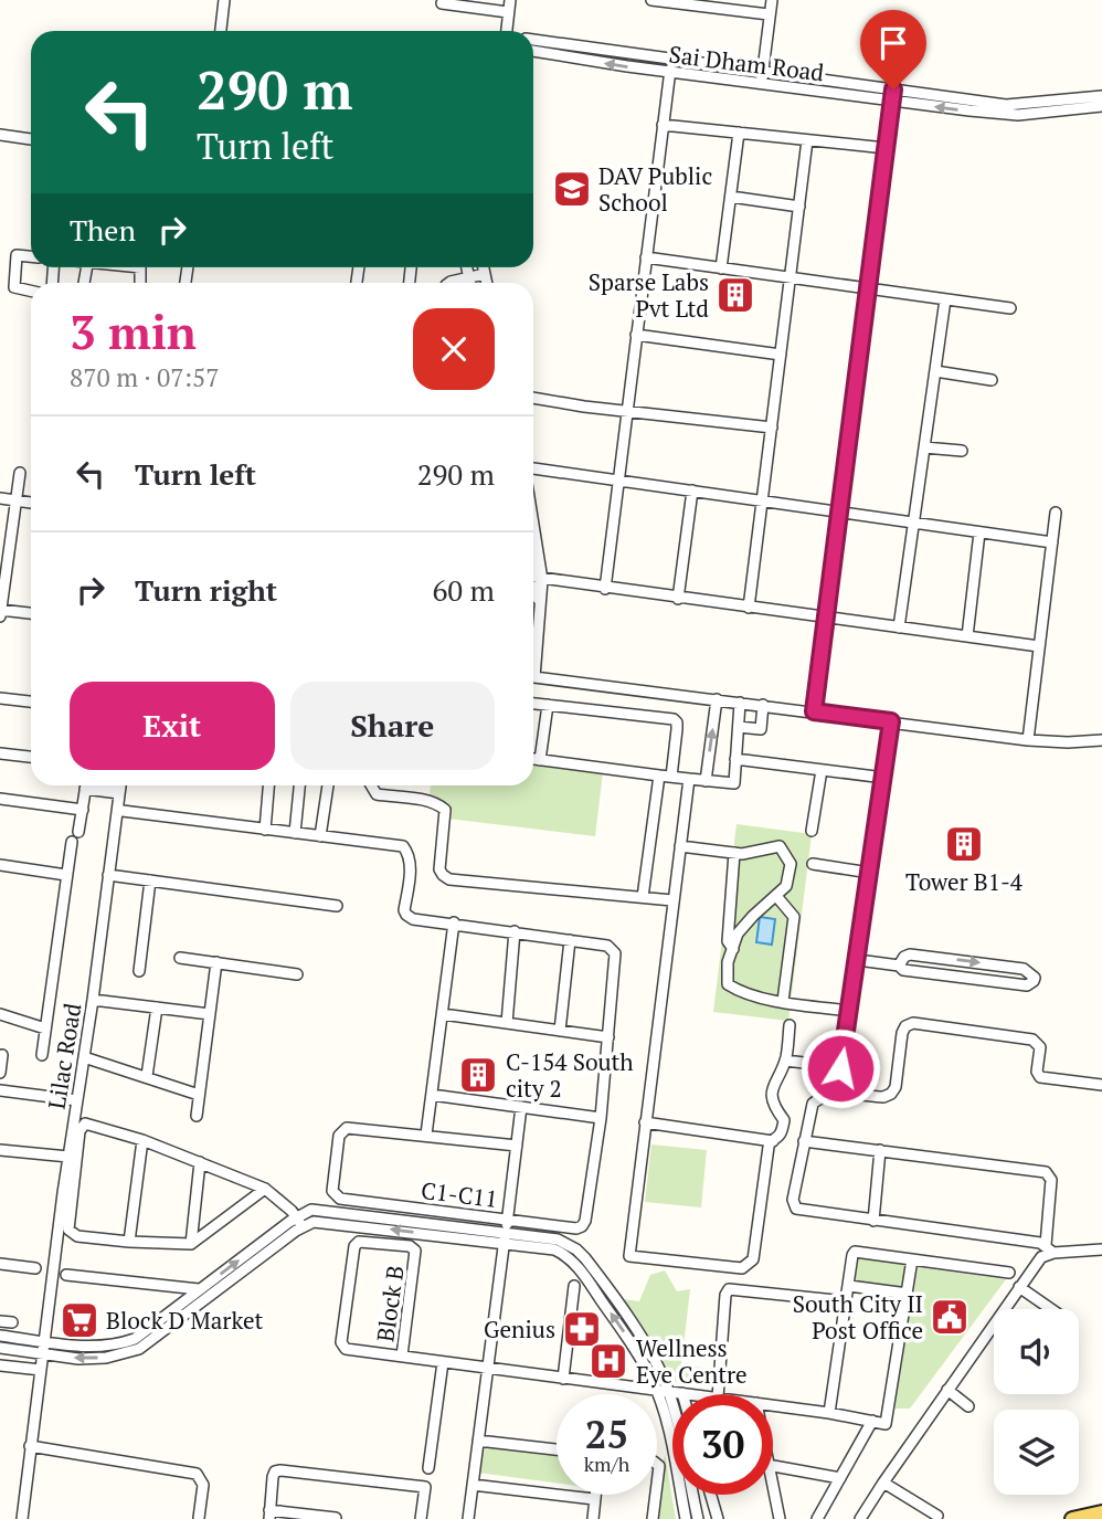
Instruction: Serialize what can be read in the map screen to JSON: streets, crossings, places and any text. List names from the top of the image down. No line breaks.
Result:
{"streets":{"street":["Sai Dham Road","Lilac Road","C1-C11","Block B"]},"places":{"school or university":["DAV Public School"],"building":["Sparse Labs Pvt Ltd","Tower B1-4","C-154 South city 2"],"public building":["South City II Post Office"],"supermarket":["Block D Market"],"pharmacy":["Genius"],"hospital":["Wellness Eye Centre"]},"page":{"turn":["290 m","Turn left"],"then":"Then","heading":["3 min","870 m · 07:57"],"list":[{"name":"Turn left","value":"290 m"},{"name":"Turn right","value":"60 m"}],"buttons":["Exit","Share"],"speed":"25 km/h","limit":"30"}}
